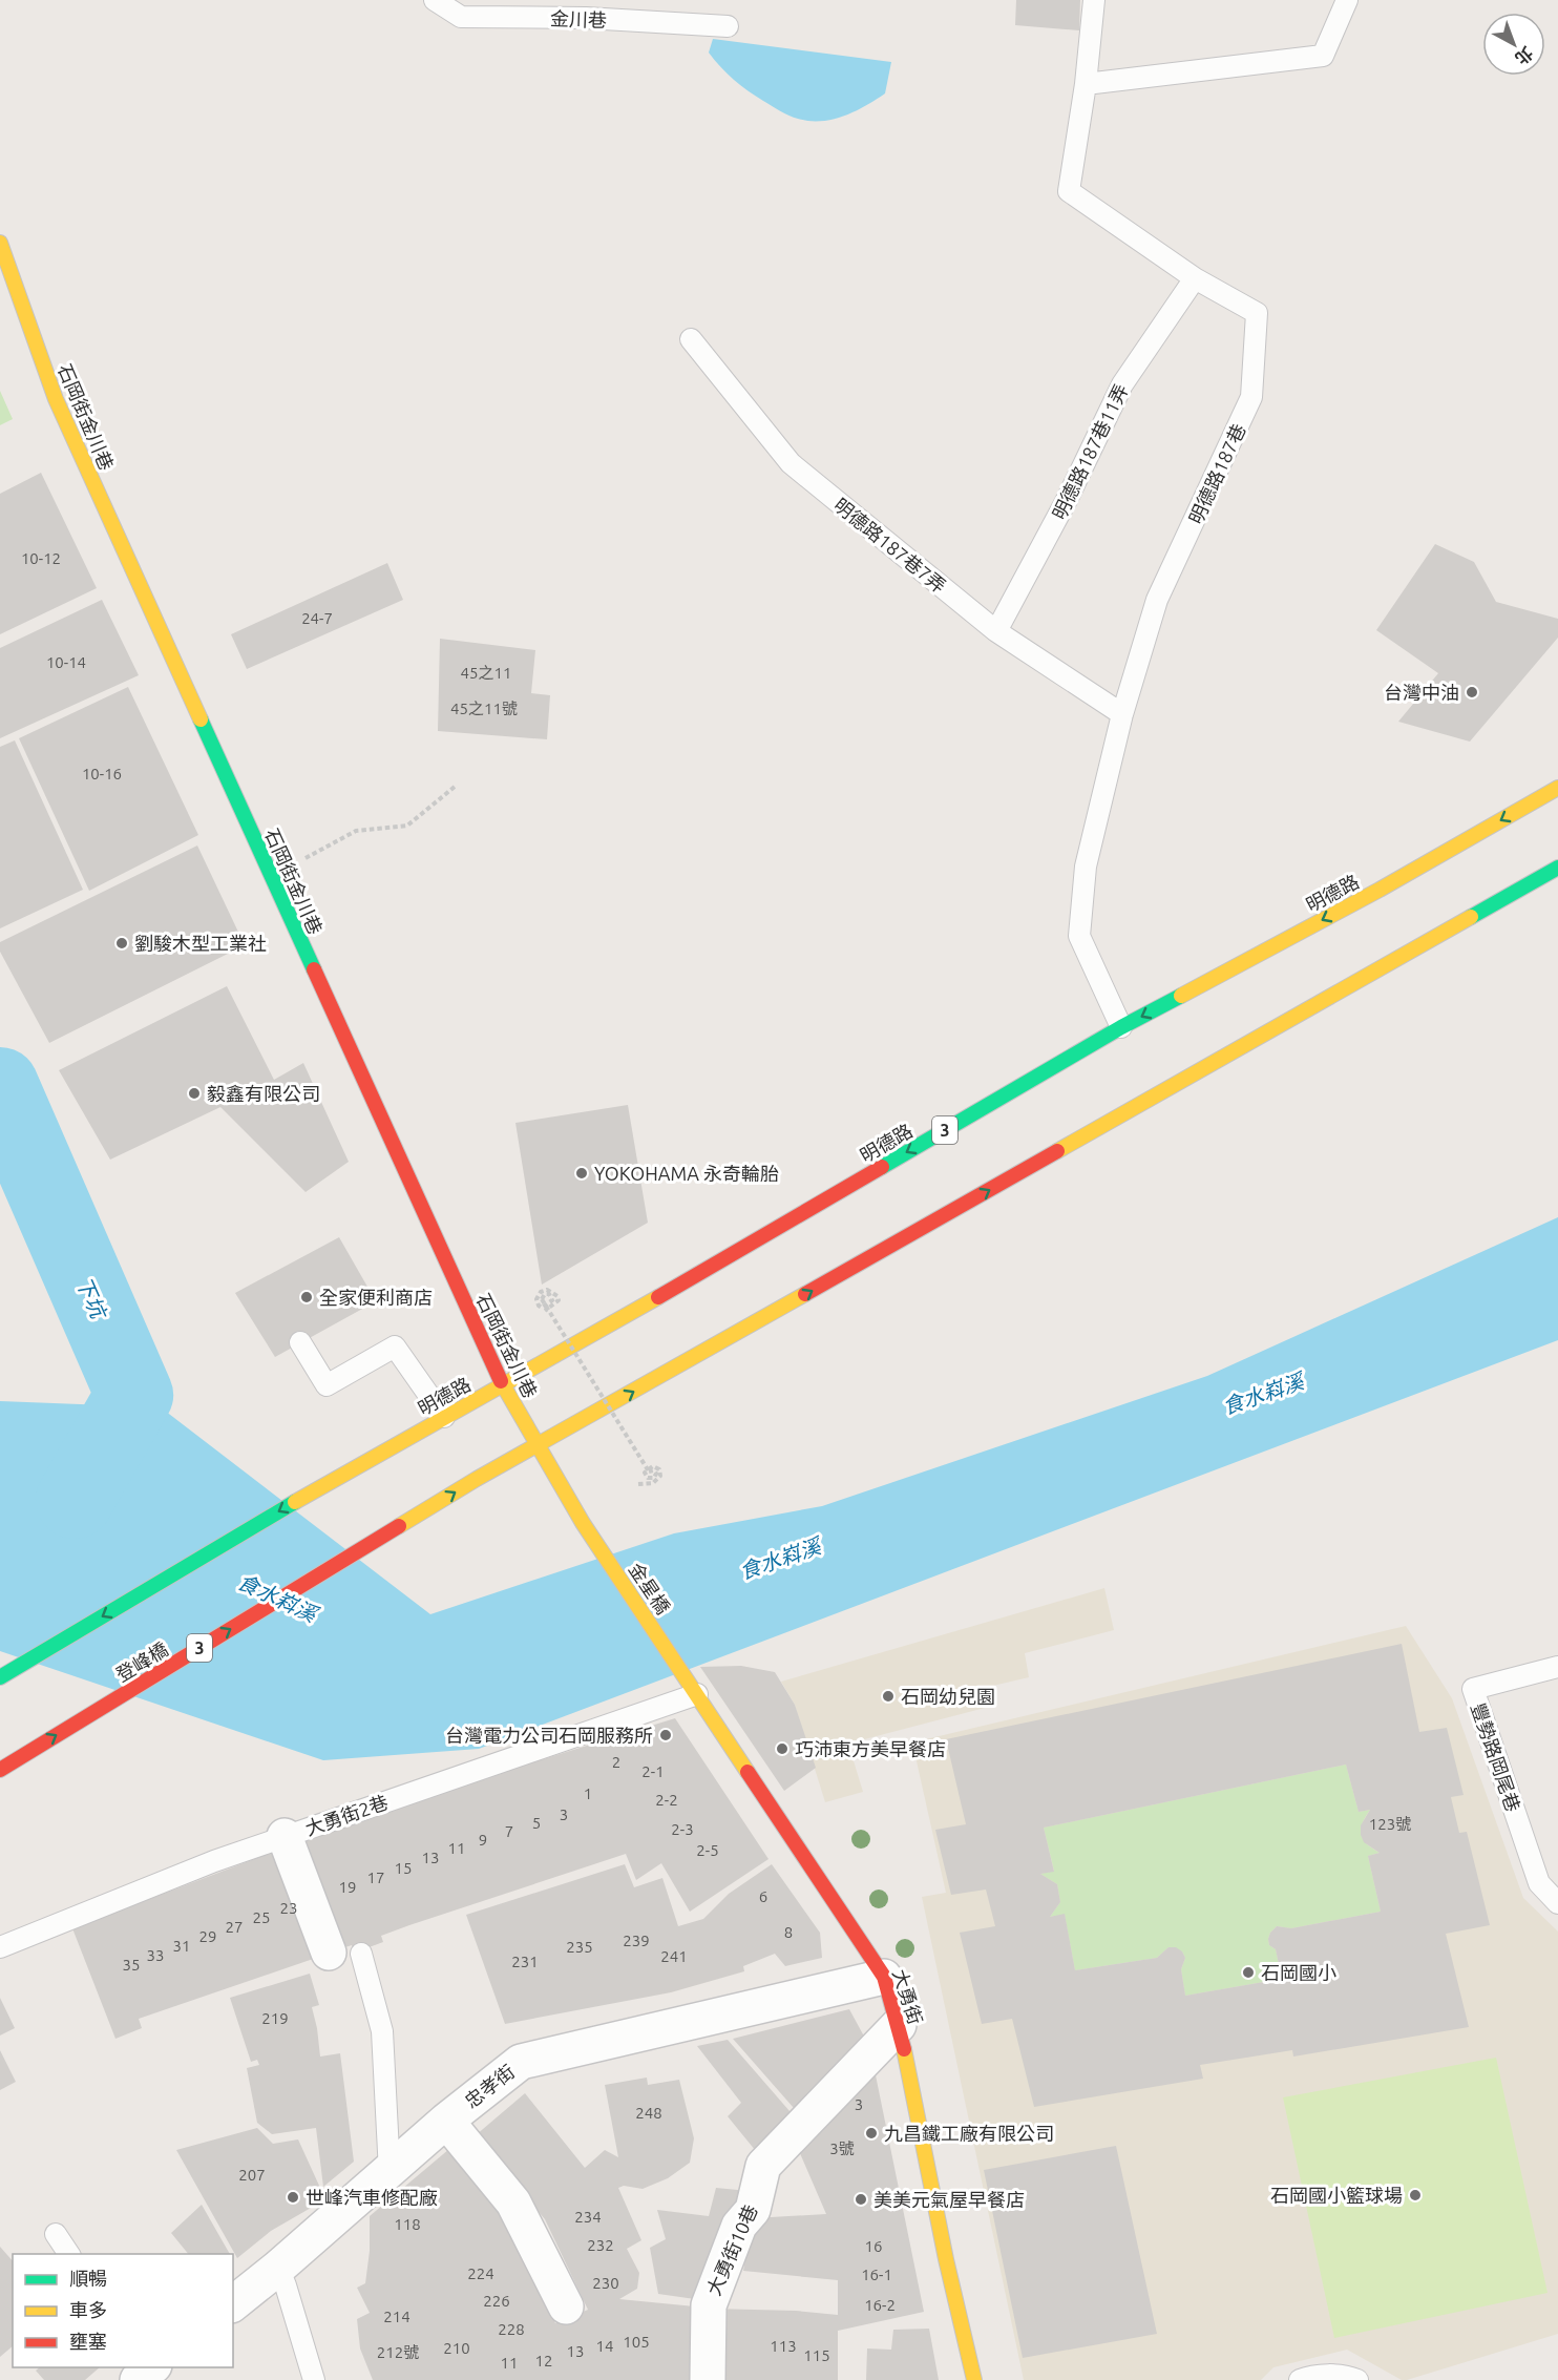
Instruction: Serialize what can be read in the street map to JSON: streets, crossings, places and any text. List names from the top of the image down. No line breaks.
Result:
{"streets":{"main road":["石岡街金川巷","明德路","3","金星橋","登峰橋","大勇街"],"street":["忠孝街","大勇街10巷"],"lane":["金川巷","明德路187巷11弄","明德路187巷","明德路187巷7弄","豐勢路岡尾巷","大勇街2巷"]},"crossings":[["石岡街金川巷","明德路"],["石岡街金川巷","3"],["石岡街金川巷","金星橋"],["石岡街金川巷","登峰橋"],["明德路187巷11弄","明德路187巷"],["明德路187巷11弄","明德路187巷7弄"],["明德路187巷","明德路187巷7弄"],["明德路187巷","明德路"],["3","登峰橋"],["金星橋","大勇街"],["大勇街2巷","大勇街"],["大勇街","忠孝街"],["大勇街","大勇街10巷"]],"one_way":["登峰橋"],"water":["下坑","食水嵙溪"],"places":["台灣中油","劉駿木型工業社","毅鑫有限公司","YOKOHAMA 永奇輪胎","全家便利商店","石岡幼兒園","台灣電力公司石岡服務所","巧沛東方美早餐店","石岡國小","九昌鐵工廠有限公司","石岡國小籃球場","世峰汽車修配廠","美美元氣屋早餐店"],"house_numbers":["10-12","24-7","10-14","45之11","45之11號","10-16","2","2-1","1","2-2","3","5","123號","2-3","7","9","11","2-5","13","15","17","19","6","23","25","27","8","29","239","31","235","33","241","231","35","219","3","248","3號","207","234","118","232","16","224","16-1","230","226","16-2","214","228","105","14","113","210","13","212號","115","12","11"],"legend":["順暢","車多","壅塞"],"north":"bottom right"}
